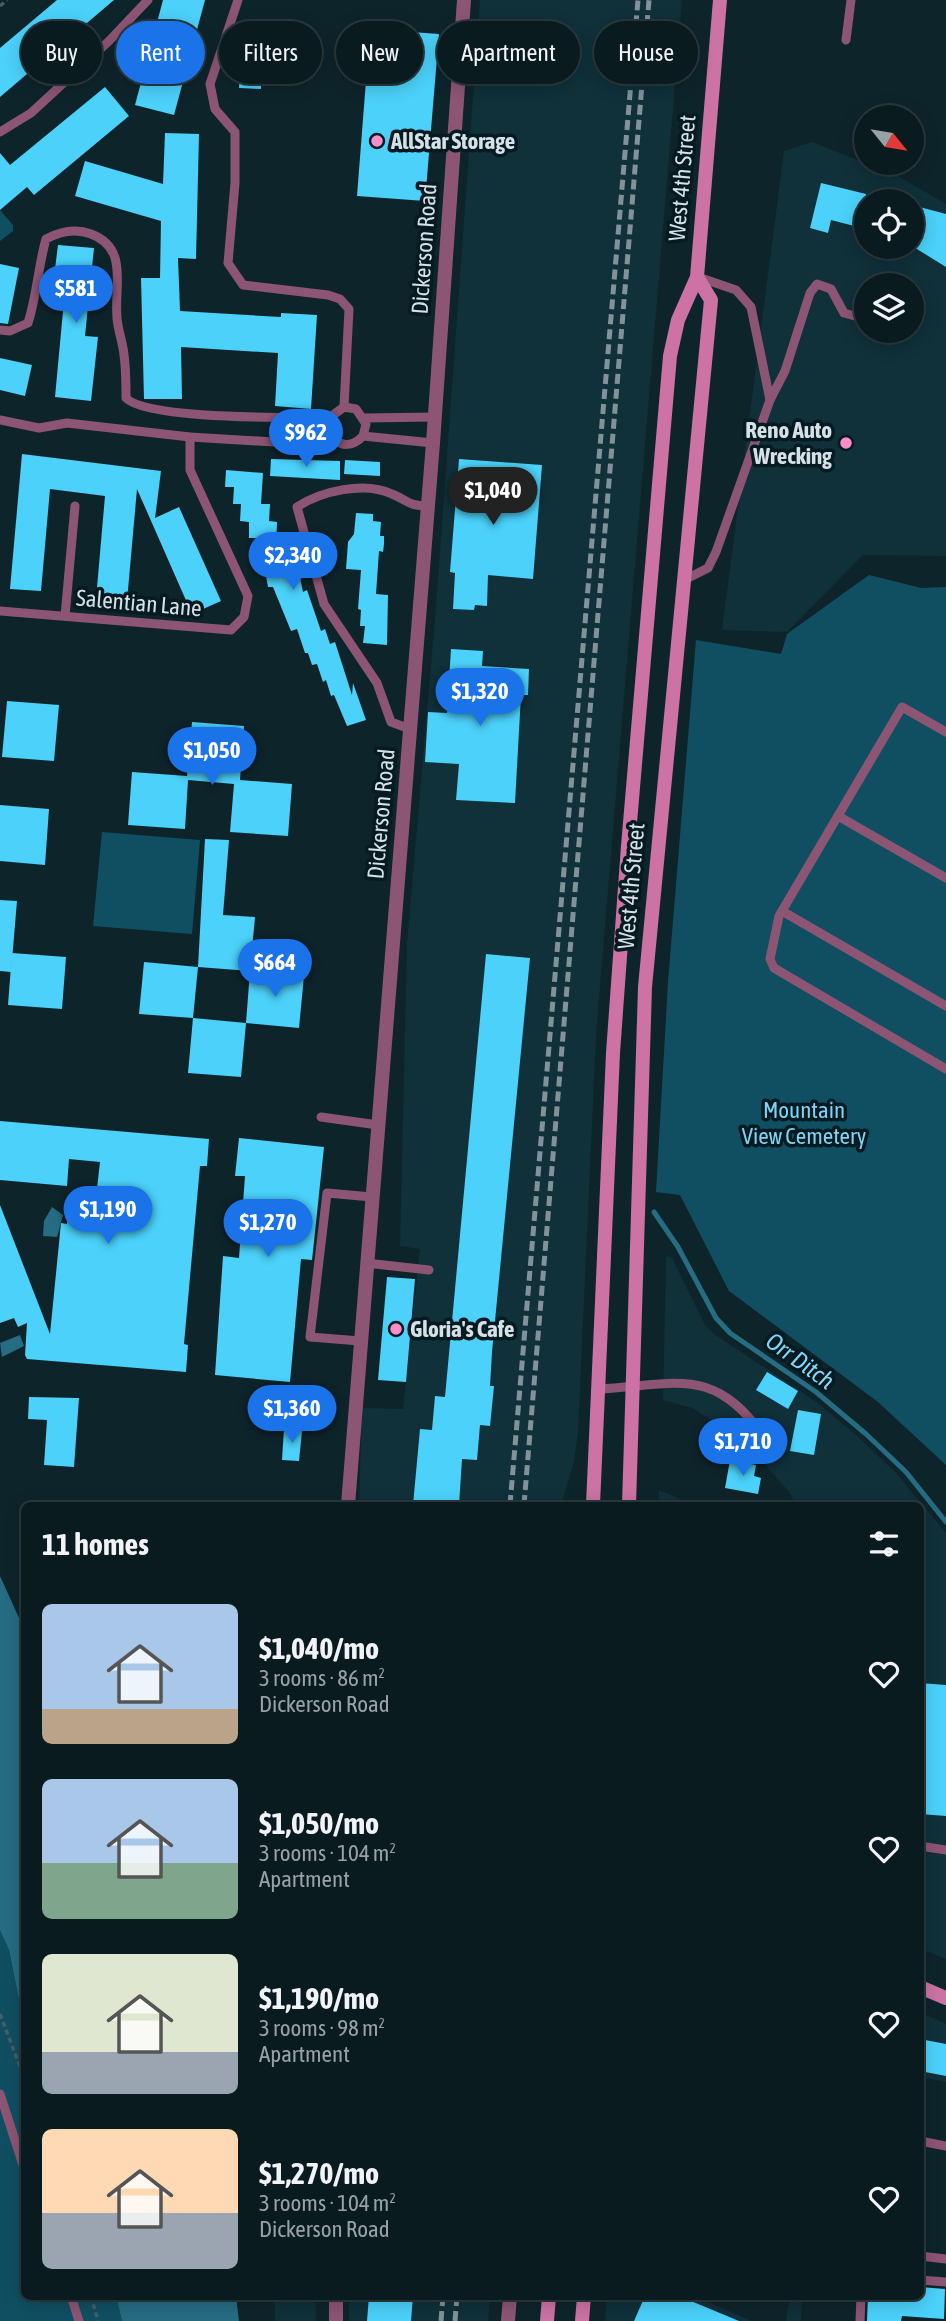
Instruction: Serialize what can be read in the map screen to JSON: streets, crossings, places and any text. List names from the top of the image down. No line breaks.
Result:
{"streets":{"main road":["West 4th Street"],"street":["Dickerson Road"],"lane":["Salentian Lane"]},"water":["Orr Ditch"],"parks":["Mountain View Cemetery"],"places":["AllStar Storage","Reno Auto Wrecking","Gloria's Cafe"],"north":"bottom right","page":{"chip":["Buy","Rent","Filters","New","Apartment","House"],"price":["$581","$962","$1,040","$2,340","$1,320","$1,050","$664","$1,190","$1,270","$1,360","$1,710"],"heading":"11 homes","list":[{"name":"$1,040/mo","note":"3 rooms · 86 m² · Dickerson Road"},{"name":"$1,050/mo","note":"3 rooms · 104 m² · Apartment"},{"name":"$1,190/mo","note":"3 rooms · 98 m² · Apartment"},{"name":"$1,270/mo","note":"3 rooms · 104 m² · Dickerson Road"}]}}
